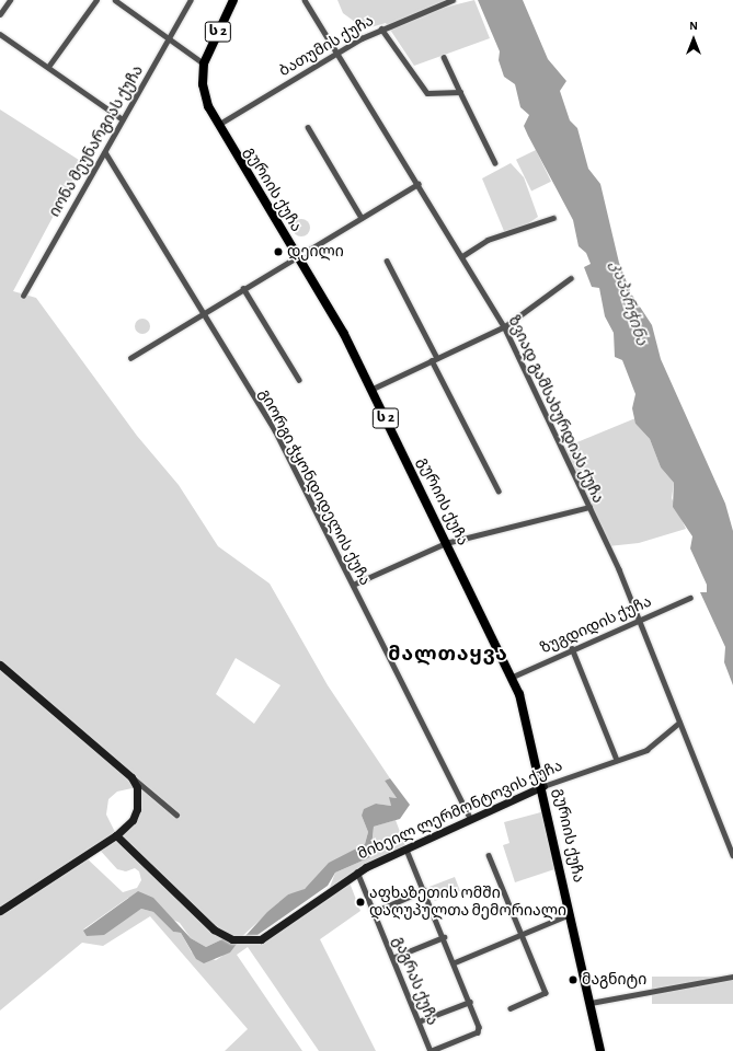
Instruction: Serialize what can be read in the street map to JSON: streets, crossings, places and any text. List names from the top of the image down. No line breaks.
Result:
{"streets":{"highway":["ს 2","გურიის ქუჩა"],"street":["ბათუმის ქუჩა","იონა მეუნარგიას ქუჩა","ზვიად გამსახურდიას ქუჩა","გიორგი ჭყონდიდელის ქუჩა","ზუგდიდის ქუჩა","მიხეილ ლერმონტოვის ქუჩა","გაგრას ქუჩა"]},"crossings":[["ბათუმის ქუჩა","გურიის ქუჩა"],["ბათუმის ქუჩა","ზვიად გამსახურდიას ქუჩა"],["იონა მეუნარგიას ქუჩა","გიორგი ჭყონდიდელის ქუჩა"],["გურიის ქუჩა","ზუგდიდის ქუჩა"],["გურიის ქუჩა","მიხეილ ლერმონტოვის ქუჩა"],["ზვიად გამსახურდიას ქუჩა","ზუგდიდის ქუჩა"],["ზვიად გამსახურდიას ქუჩა","მიხეილ ლერმონტოვის ქუჩა"],["გიორგი ჭყონდიდელის ქუჩა","მიხეილ ლერმონტოვის ქუჩა"],["მიხეილ ლერმონტოვის ქუჩა","გაგრას ქუჩა"]],"districts":["მალთაყვა"],"water":["კაპარჭინა"],"places":["დეილი","აფხაზეთის ომში დაღუპულთა მემორიალი","მაგნიტი"],"north":"top"}
